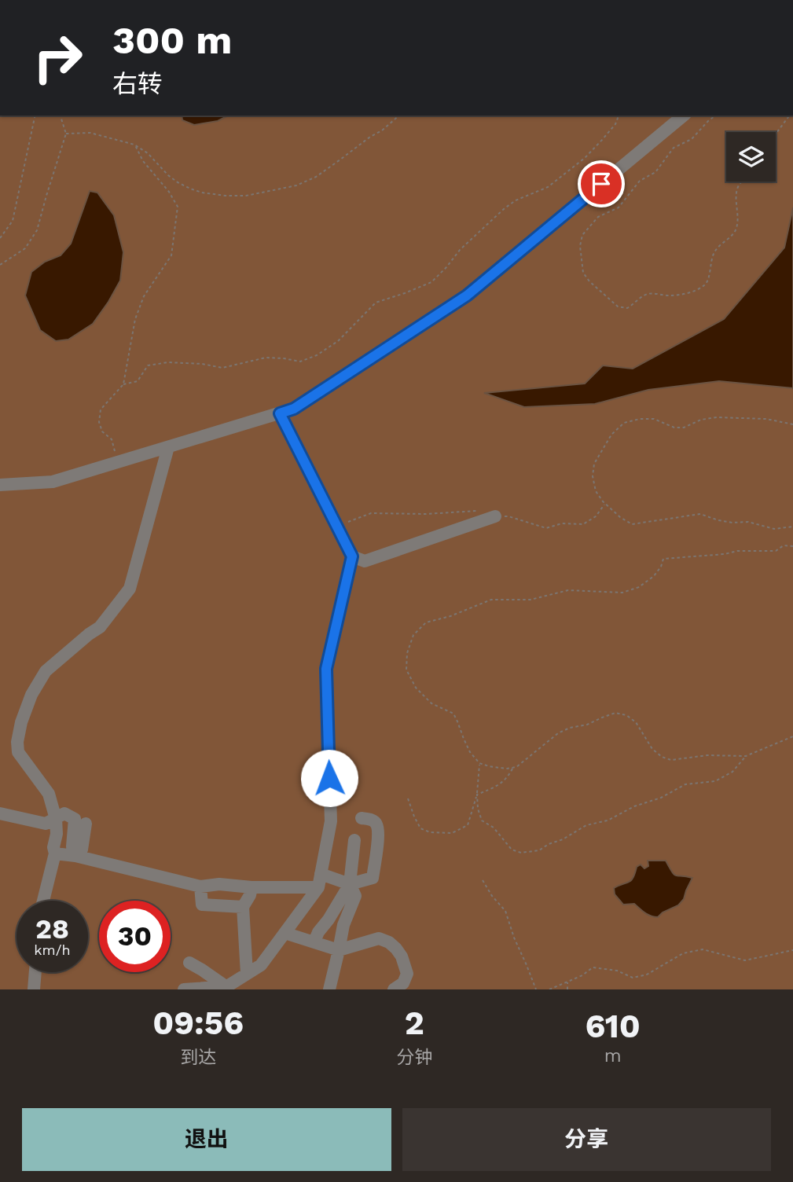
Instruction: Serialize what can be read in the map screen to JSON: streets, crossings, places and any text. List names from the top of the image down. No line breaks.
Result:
{"page":{"turn":["300 m","右转"],"speed":"28 km/h","limit":"30","eta":["09:56","到达","2","分钟","610","m"],"buttons":["退出","分享"]}}
